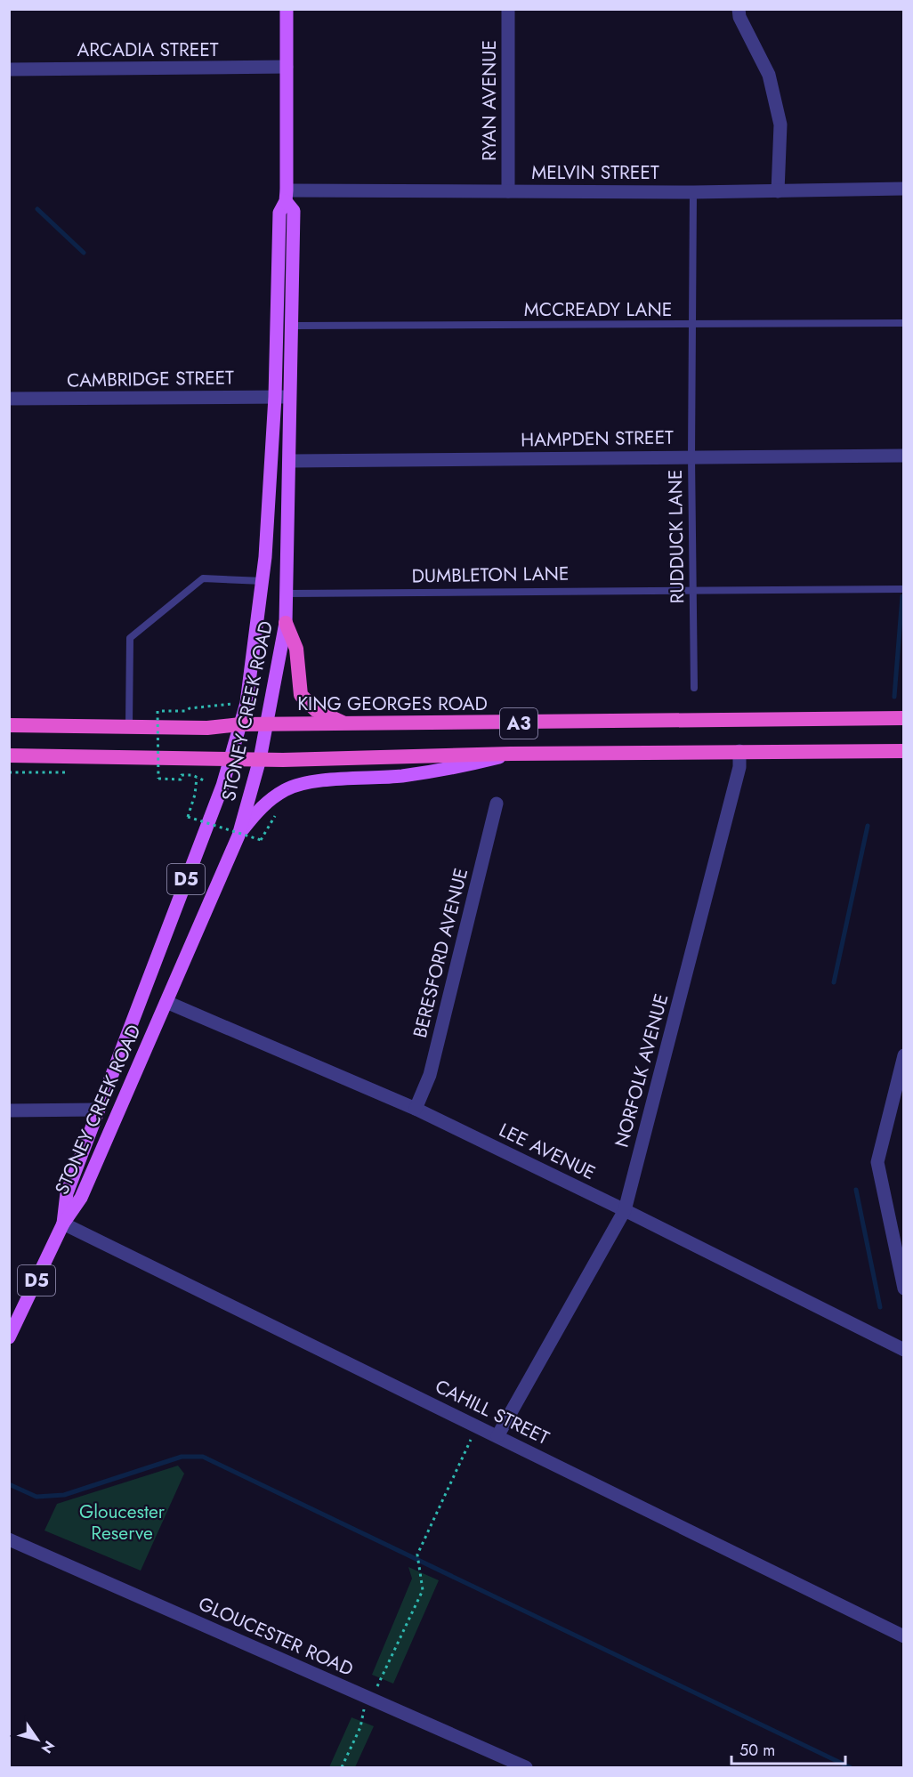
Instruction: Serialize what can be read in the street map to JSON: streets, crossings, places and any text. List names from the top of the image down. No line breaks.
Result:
{"streets":{"highway":["KING GEORGES ROAD","A3"],"main road":["STONEY CREEK ROAD","D5"],"street":["ARCADIA STREET","RYAN AVENUE","MELVIN STREET","CAMBRIDGE STREET","HAMPDEN STREET","BERESFORD AVENUE","NORFOLK AVENUE","LEE AVENUE","CAHILL STREET","GLOUCESTER ROAD"],"lane":["MCCREADY LANE","RUDDUCK LANE","DUMBLETON LANE"]},"crossings":[["ARCADIA STREET","STONEY CREEK ROAD"],["RYAN AVENUE","MELVIN STREET"],["MELVIN STREET","RUDDUCK LANE"],["MELVIN STREET","STONEY CREEK ROAD"],["MCCREADY LANE","RUDDUCK LANE"],["MCCREADY LANE","STONEY CREEK ROAD"],["CAMBRIDGE STREET","STONEY CREEK ROAD"],["HAMPDEN STREET","RUDDUCK LANE"],["HAMPDEN STREET","STONEY CREEK ROAD"],["RUDDUCK LANE","DUMBLETON LANE"],["DUMBLETON LANE","STONEY CREEK ROAD"],["KING GEORGES ROAD","STONEY CREEK ROAD"],["STONEY CREEK ROAD","A3"],["STONEY CREEK ROAD","LEE AVENUE"],["STONEY CREEK ROAD","CAHILL STREET"],["A3","NORFOLK AVENUE"],["BERESFORD AVENUE","LEE AVENUE"],["NORFOLK AVENUE","LEE AVENUE"],["NORFOLK AVENUE","CAHILL STREET"]],"parks":["Gloucester Reserve"],"scale_bar":"50 m","north":"bottom right"}
